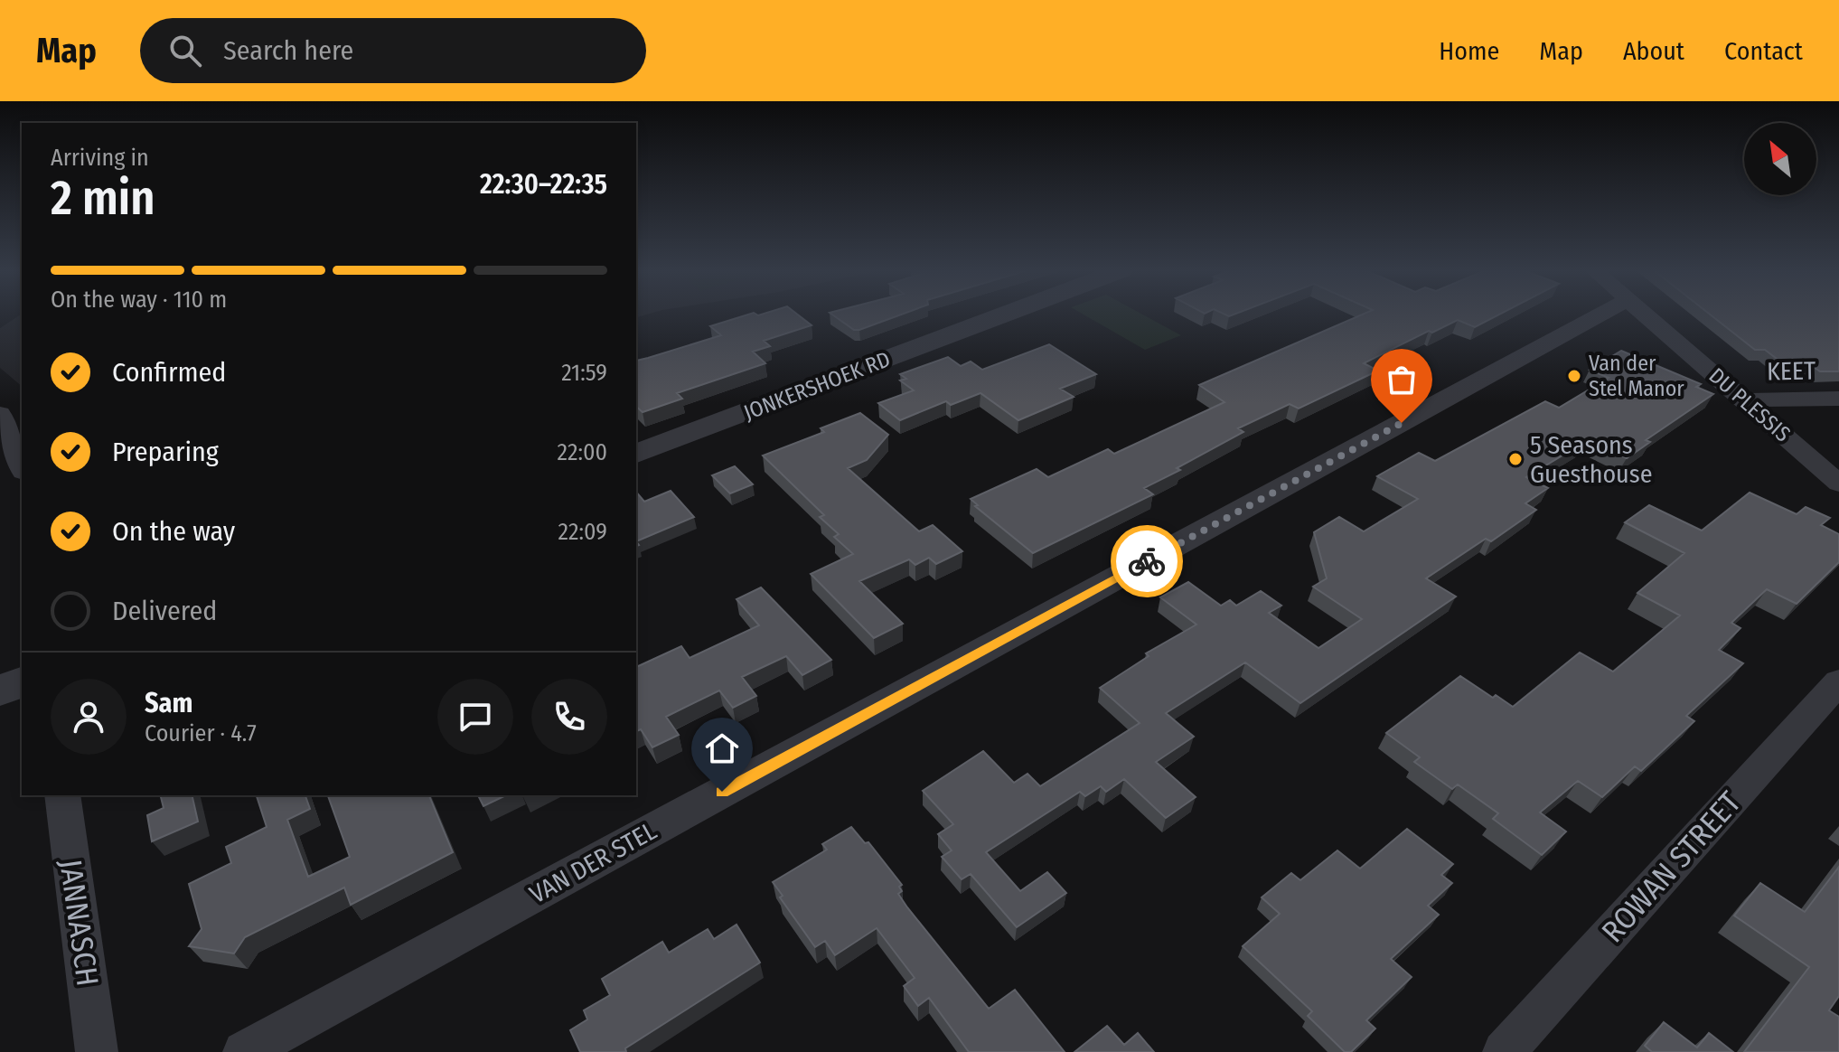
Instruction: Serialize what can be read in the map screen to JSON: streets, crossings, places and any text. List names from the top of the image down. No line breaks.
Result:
{"streets":{"street":["KEET","JONKERSHOEK RD","DU PLESSIS","VAN DER STEL","ROWAN STREET","JANNASCH"]},"crossings":[["KEET","DU PLESSIS"]],"places":["Van der Stel Manor","5 Seasons Guesthouse"],"north":"top left","page":{"header":"Map","search":"Search here","nav":["Home","Map","About","Contact"],"heading":["2 min","Arriving in","22:30–22:35"],"panel":["Sam","Courier · 4.7"],"bar":"On the way · 110 m","list":[["Confirmed","21:59"],["Preparing","22:00"],["On the way","22:09"],"Delivered"]}}
